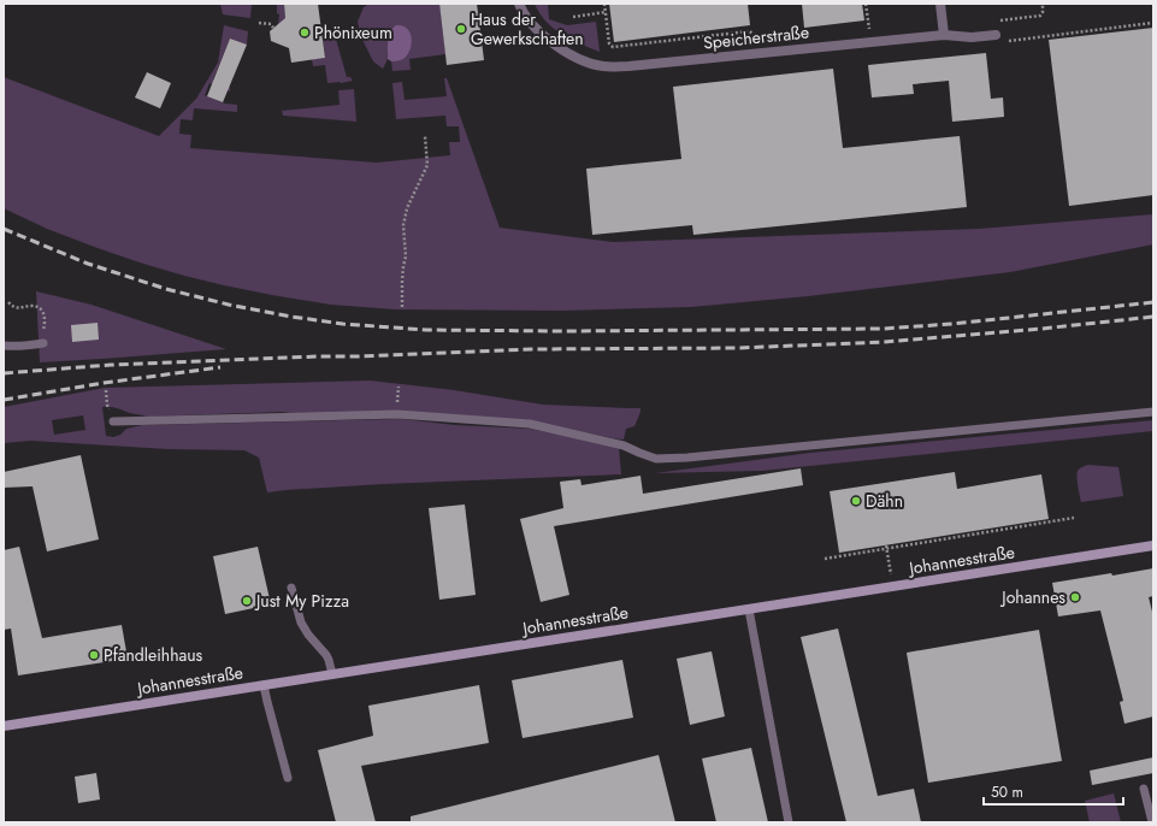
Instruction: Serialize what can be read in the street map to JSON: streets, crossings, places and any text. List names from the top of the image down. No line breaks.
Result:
{"streets":{"main road":["Johannesstraße"],"street":["Speicherstraße"]},"places":["Haus der Gewerkschaften","Phönixeum","Dähn","Johannes","Just My Pizza","Pfandleihhaus"],"scale_bar":"50 m"}
